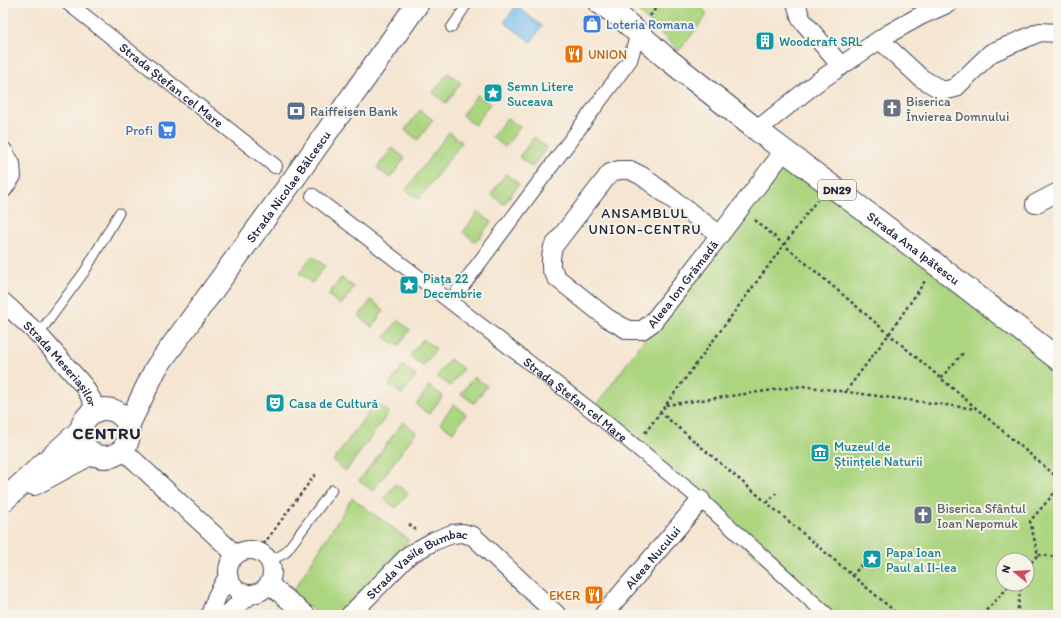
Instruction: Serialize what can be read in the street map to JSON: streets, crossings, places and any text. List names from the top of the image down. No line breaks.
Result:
{"streets":{"main road":["Strada Nicolae Bălcescu","DN29","Strada Ana Ipătescu"],"street":["Strada Ștefan cel Mare","Aleea Ion Grămadă","Strada Meseriașilor","Aleea Nucului","Strada Vasile Bumbac"]},"crossings":[["Strada Ștefan cel Mare","Aleea Nucului"],["Strada Nicolae Bălcescu","Strada Meseriașilor"],["Strada Ana Ipătescu","Aleea Ion Grămadă"]],"districts":["ANSAMBLUL UNION-CENTRU","CENTRU"],"places":{"shop":["Loteria Romana"],"building":["Woodcraft SRL"],"restaurant":["UNION","EKER"],"place":["Semn Litere Suceava","Piața 22 Decembrie","Papa Ioan Paul al II-lea"],"church":["Biserica Învierea Domnului","Biserica Sfântul Ioan Nepomuk"],"bank":["Raiffeisen Bank"],"supermarket":["Profi"],"theatre":["Casa de Cultură"],"museum":["Muzeul de Științele Naturii"]},"north":"left"}
